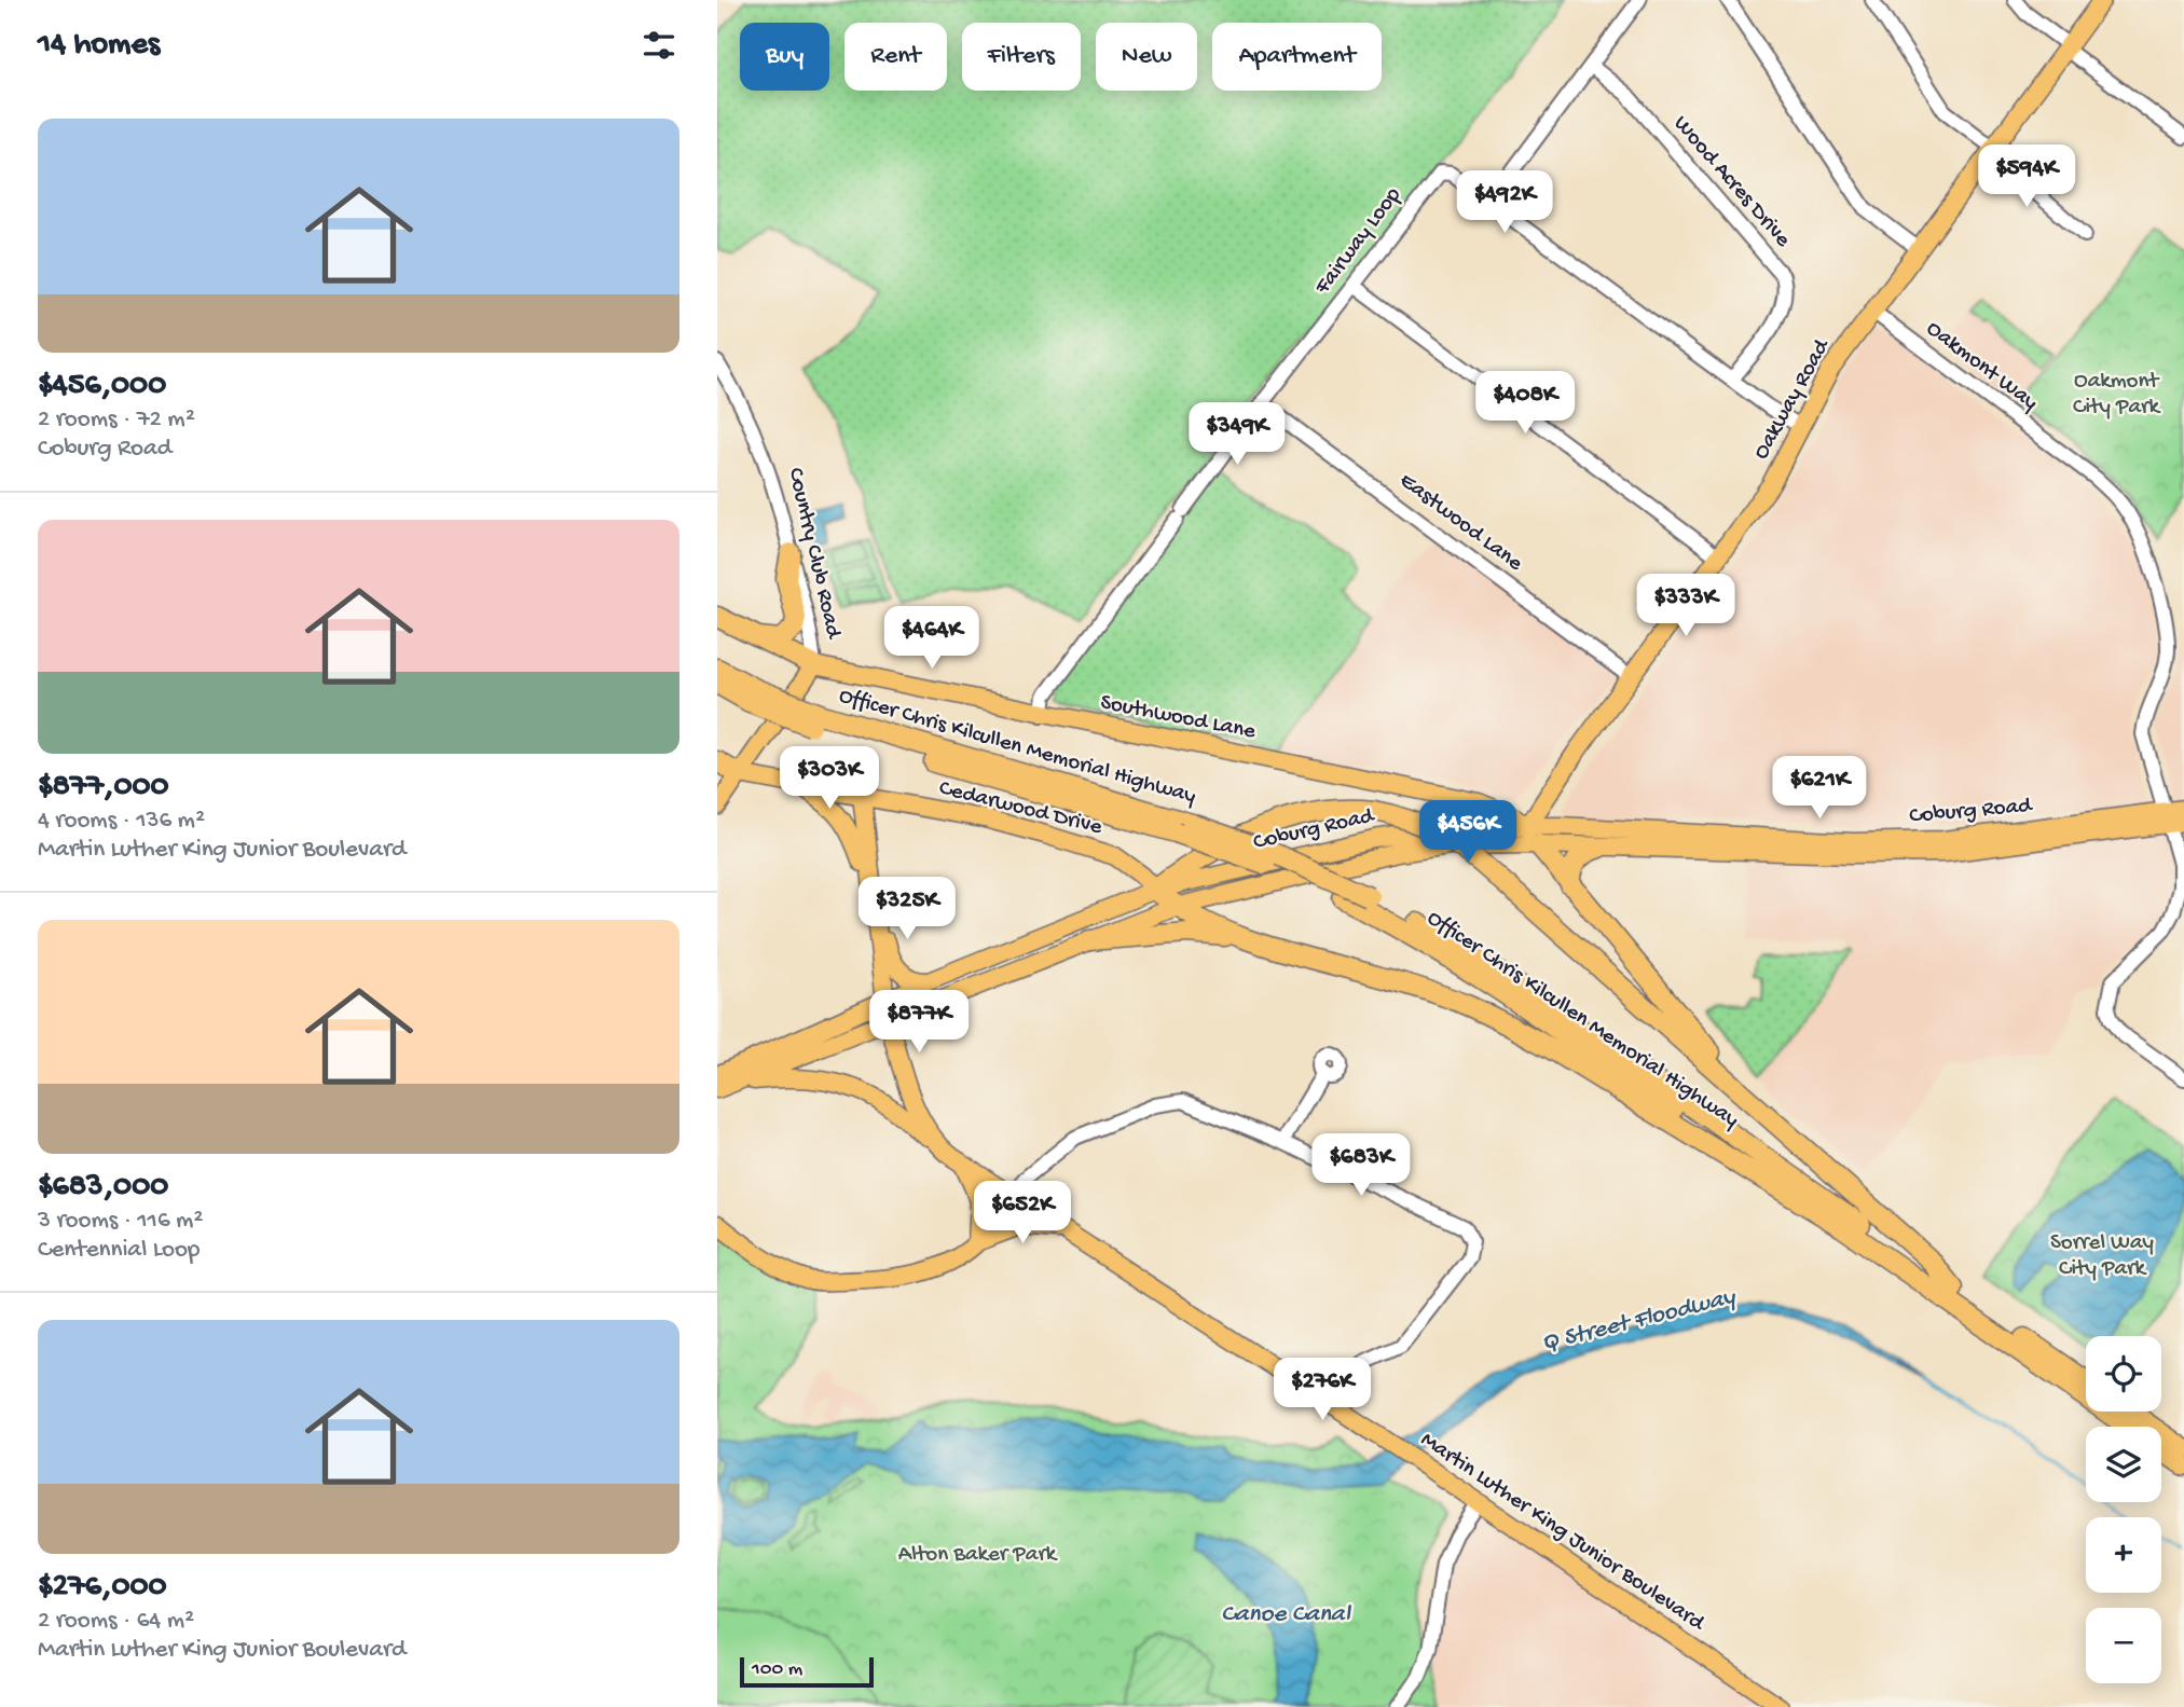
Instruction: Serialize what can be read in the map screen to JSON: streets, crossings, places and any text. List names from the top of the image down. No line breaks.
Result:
{"streets":{"highway":["Officer Chris Kilcullen Memorial Highway"],"main road":["Oakway Road","Country Club Road","Southwood Lane","Cedarwood Drive","Coburg Road","Martin Luther King Junior Boulevard"],"street":["Wood Acres Drive","Fairway Loop","Oakmont Way","Eastwood Lane"]},"crossings":[["Wood Acres Drive","Fairway Loop"],["Fairway Loop","Oakway Road"],["Fairway Loop","Eastwood Lane"],["Fairway Loop","Southwood Lane"],["Oakmont Way","Oakway Road"],["Oakmont Way","Coburg Road"],["Oakway Road","Eastwood Lane"],["Oakway Road","Southwood Lane"],["Oakway Road","Coburg Road"],["Country Club Road","Southwood Lane"],["Southwood Lane","Coburg Road"],["Cedarwood Drive","Coburg Road"],["Coburg Road","Martin Luther King Junior Boulevard"]],"water":["Q Street Floodway","Canoe Canal"],"parks":["Oakmont City Park","Sorrel Way City Park","Alton Baker Park"],"scale_bar":"100 m","page":{"heading":"14 homes","chip":["Buy","Rent","Filters","New","Apartment"],"list":[{"name":"$456,000","note":"2 rooms · 72 m² · Coburg Road"},{"name":"$877,000","note":"4 rooms · 136 m² · Martin Luther King Junior Boulevard"},{"name":"$683,000","note":"3 rooms · 116 m² · Centennial Loop"},{"name":"$276,000","note":"2 rooms · 64 m² · Martin Luther King Junior Boulevard"}],"price":["$594K","$492K","$408K","$349K","$333K","$464K","$303K","$621K","$456K","$325K","$877K","$683K","$652K","$276K"],"map_buttons":["+","−"],"scale":"100 m"}}
